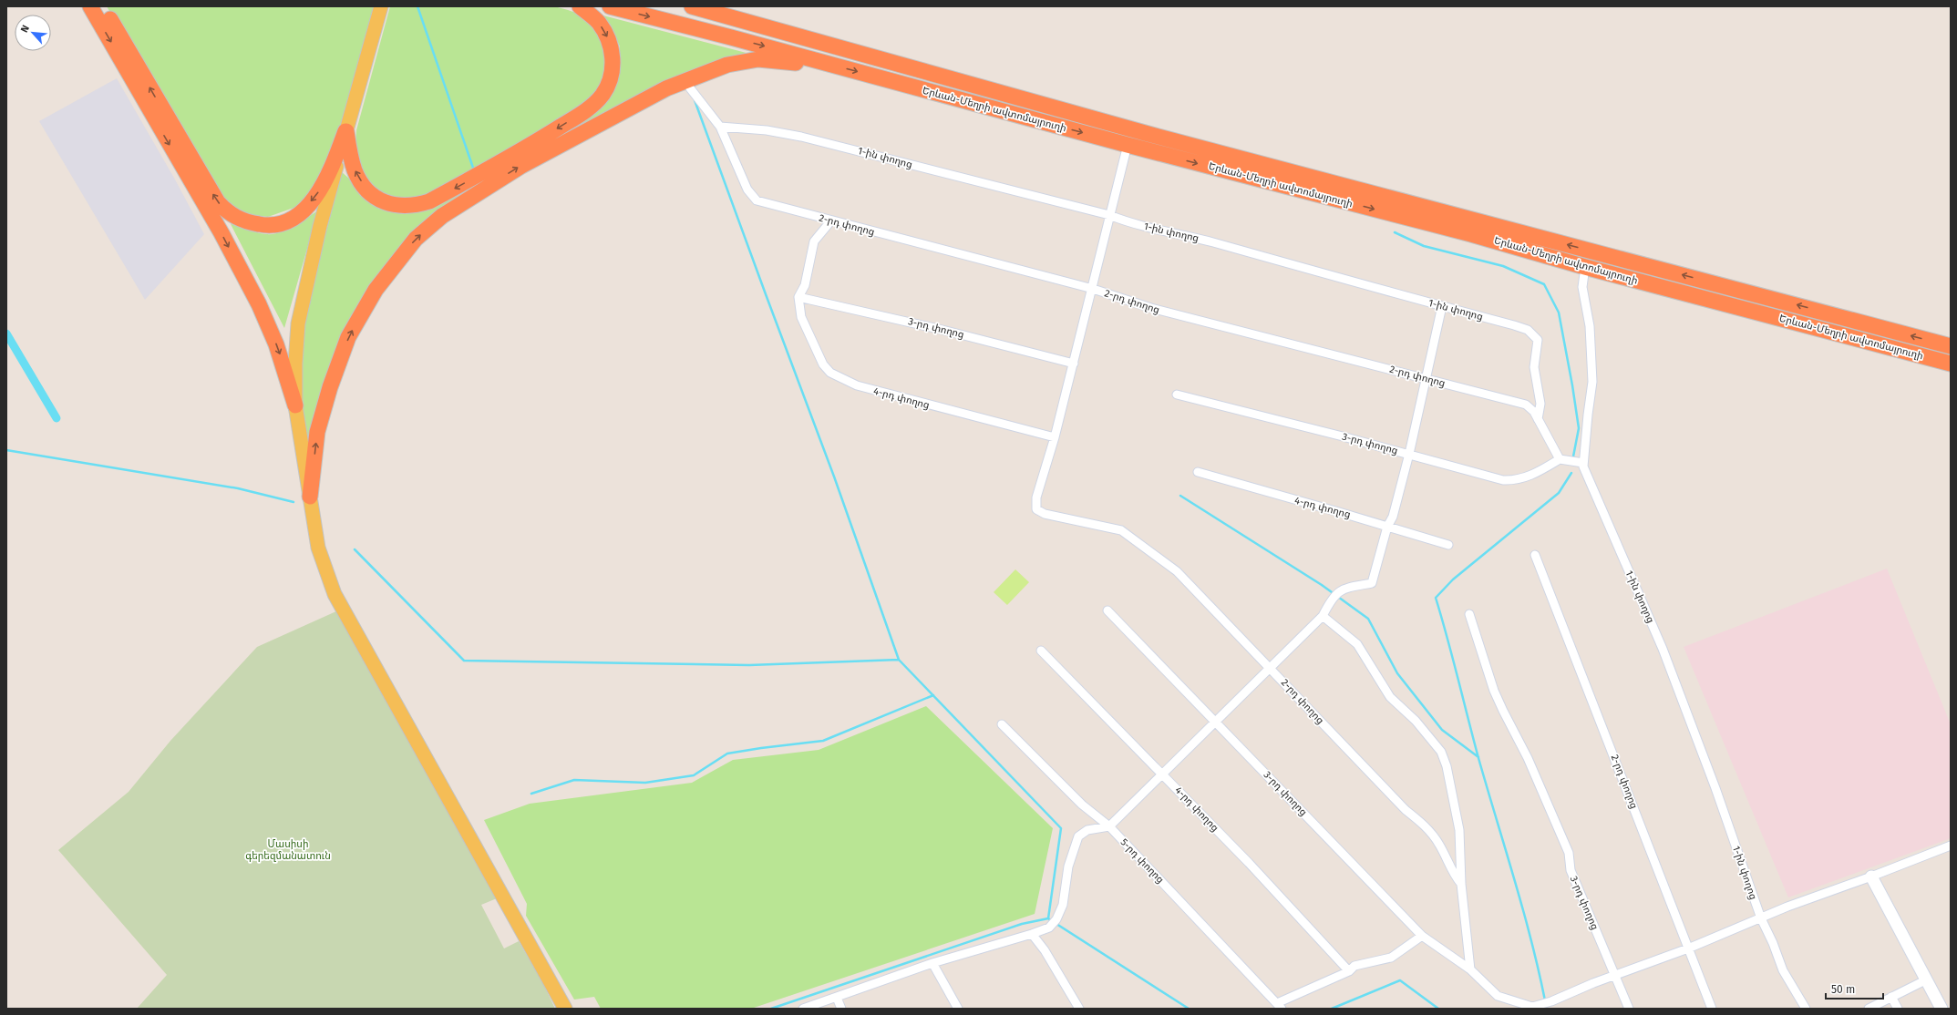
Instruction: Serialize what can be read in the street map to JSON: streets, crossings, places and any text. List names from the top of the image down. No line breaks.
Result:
{"streets":{"highway":["Երևան-Մեղրի ավտոմայրուղի"],"street":["1-ին փողոց","2-րդ փողոց","3-րդ փողոց","4-րդ փողոց","5-րդ փողոց"]},"crossings":[["Երևան-Մեղրի ավտոմայրուղի","1-ին փողոց"],["1-ին փողոց","2-րդ փողոց"],["2-րդ փողոց","3-րդ փողոց"],["2-րդ փողոց","4-րդ փողոց"],["3-րդ փողոց","4-րդ փողոց"]],"parks":["Մասիսի գերեզմանատուն"],"scale_bar":"50 m","north":"top left"}
